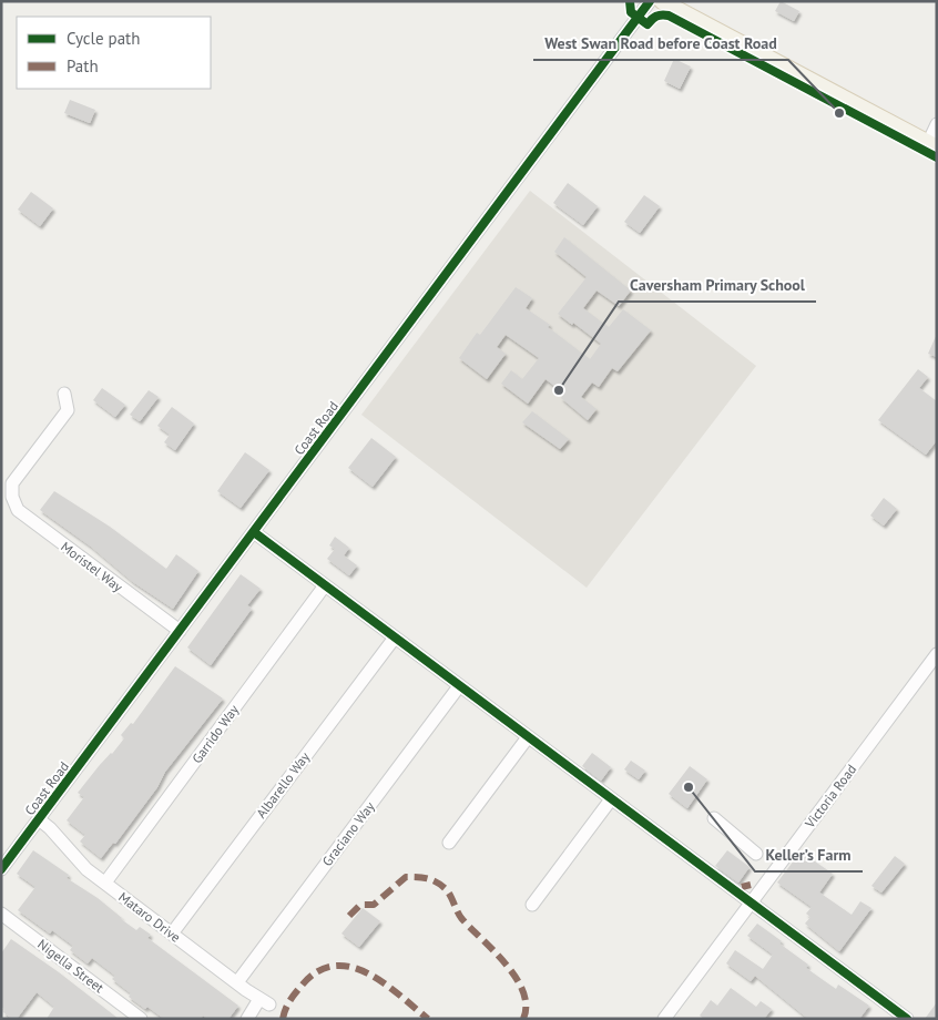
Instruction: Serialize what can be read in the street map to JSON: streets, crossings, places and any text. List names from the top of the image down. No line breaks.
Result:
{"streets":{"street":["Coast Road","Moristel Way","Garrido Way","Albarello Way","Victoria Road","Graciano Way","Mataro Drive","Nigella Street"]},"crossings":[["Coast Road","Moristel Way"],["Coast Road","Mataro Drive"],["Garrido Way","Mataro Drive"],["Albarello Way","Mataro Drive"],["Graciano Way","Mataro Drive"]],"places":["West Swan Road before Coast Road","Caversham Primary School","Keller’s Farm"],"legend":["Cycle path","Path"]}
